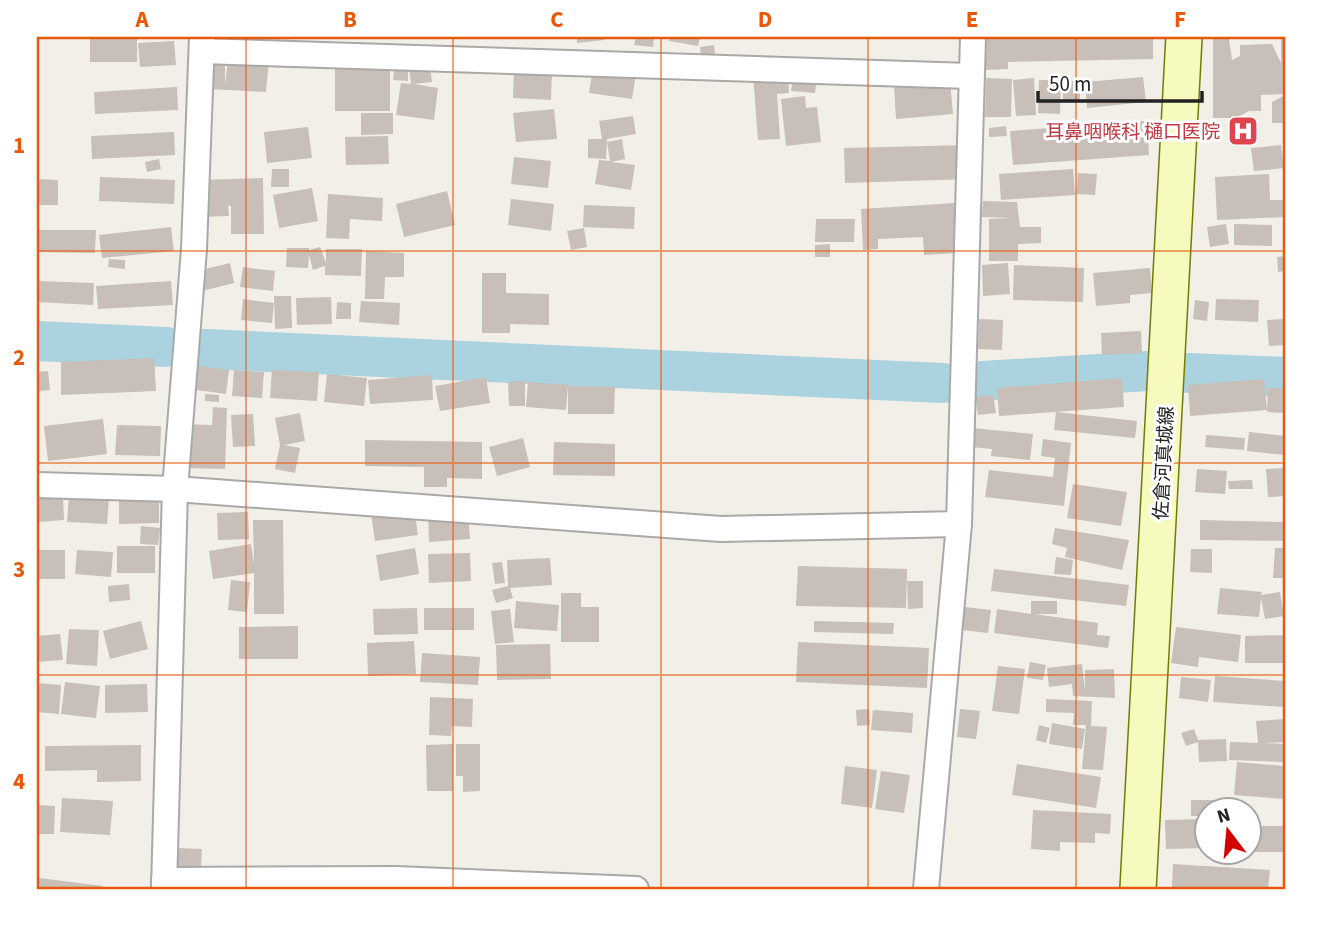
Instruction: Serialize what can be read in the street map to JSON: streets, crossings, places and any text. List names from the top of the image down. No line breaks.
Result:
{"streets":{"main road":["佐倉河真城線"]},"places":{"hospital":["耳鼻咽喉科 樋口医院"]},"scale_bar":"50 m","north":"top","grid":{"columns":["A","B","C","D","E","F"],"rows":["1","2","3","4"]}}
